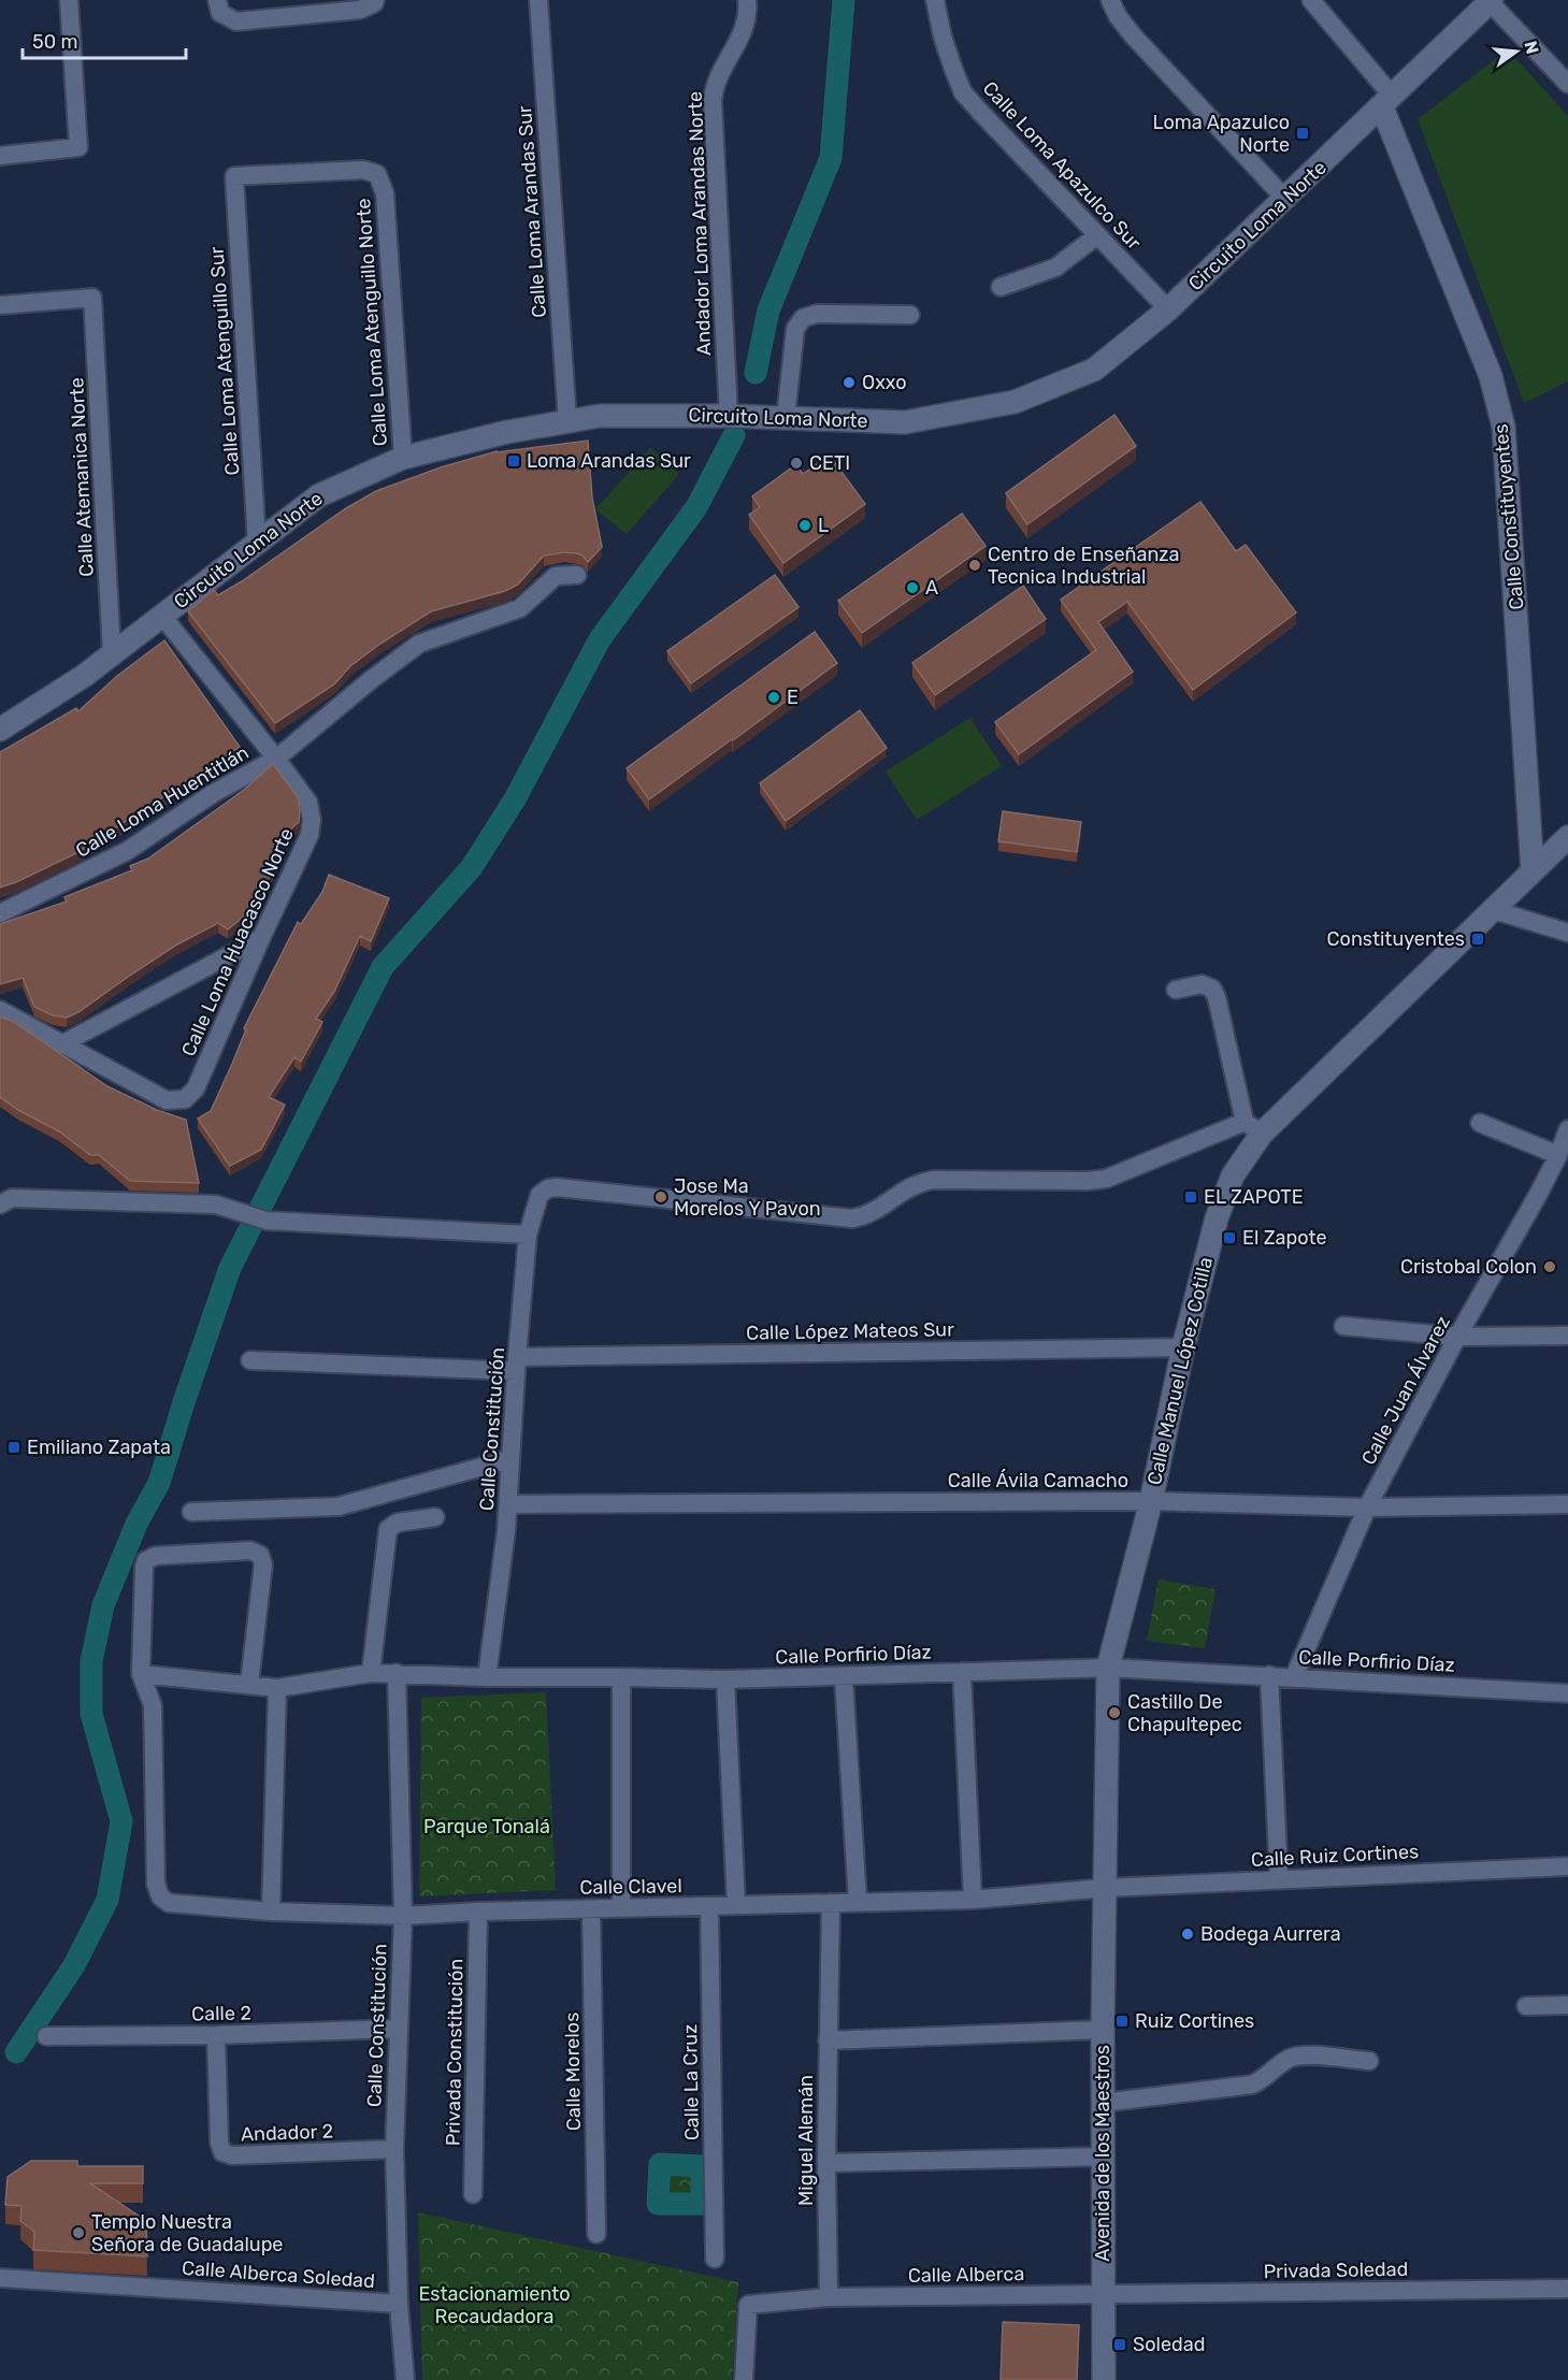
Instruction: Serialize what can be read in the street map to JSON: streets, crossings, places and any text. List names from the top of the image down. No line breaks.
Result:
{"streets":{"street":["Calle Loma Apazulco Sur","Calle Loma Arandas Sur","Andador Loma Arandas Norte","Circuito Loma Norte","Calle Loma Atenguillo Norte","Calle Loma Atenguillo Sur","Calle Atemanica Norte","Calle Constituyentes","Calle Loma Huentitlán","Calle Loma Huacasco Norte","Calle López Mateos Sur","Calle Manuel López Cotilla","Calle Juan Álvarez","Calle Constitución","Calle Ávila Camacho","Calle Porfirio Díaz","Calle Ruiz Cortines","Calle Clavel","Calle 2","Privada Constitución","Calle Morelos","Calle La Cruz","Andador 2","Miguel Alemán","Avenida de los Maestros","Privada Soledad","Calle Alberca Soledad","Calle Alberca"]},"crossings":[["Calle Loma Apazulco Sur","Circuito Loma Norte"],["Calle Loma Arandas Sur","Circuito Loma Norte"],["Andador Loma Arandas Norte","Circuito Loma Norte"],["Circuito Loma Norte","Calle Loma Atenguillo Norte"],["Circuito Loma Norte","Calle Loma Atenguillo Sur"],["Circuito Loma Norte","Calle Atemanica Norte"],["Circuito Loma Norte","Calle Constituyentes"],["Circuito Loma Norte","Calle Loma Huacasco Norte"],["Calle Loma Atenguillo Norte","Calle Loma Atenguillo Sur"],["Calle Constituyentes","Calle Manuel López Cotilla"],["Calle Loma Huentitlán","Calle Loma Huacasco Norte"],["Calle López Mateos Sur","Calle Manuel López Cotilla"],["Calle López Mateos Sur","Calle Constitución"],["Calle Manuel López Cotilla","Calle Constitución"],["Calle Manuel López Cotilla","Calle Ávila Camacho"],["Calle Manuel López Cotilla","Calle Porfirio Díaz"],["Calle Manuel López Cotilla","Calle Ruiz Cortines"],["Calle Manuel López Cotilla","Calle Clavel"],["Calle Manuel López Cotilla","Avenida de los Maestros"],["Calle Juan Álvarez","Calle Ávila Camacho"],["Calle Juan Álvarez","Calle Porfirio Díaz"],["Calle Constitución","Calle Ávila Camacho"],["Calle Constitución","Calle Porfirio Díaz"],["Calle Constitución","Calle Clavel"],["Calle Constitución","Calle 2"],["Calle Constitución","Andador 2"],["Calle Constitución","Calle Alberca Soledad"],["Calle Porfirio Díaz","Calle Clavel"],["Calle Ruiz Cortines","Calle Clavel"],["Calle Ruiz Cortines","Avenida de los Maestros"],["Calle Clavel","Privada Constitución"],["Calle Clavel","Calle Morelos"],["Calle Clavel","Calle La Cruz"],["Calle Clavel","Miguel Alemán"],["Calle Clavel","Avenida de los Maestros"],["Calle 2","Andador 2"],["Miguel Alemán","Calle Alberca"],["Avenida de los Maestros","Privada Soledad"],["Avenida de los Maestros","Calle Alberca"],["Privada Soledad","Calle Alberca"]],"parks":["Parque Tonalá","Estacionamiento Recaudadora"],"places":{"transit":["Loma Apazulco Norte","Loma Arandas Sur","Constituyentes","EL ZAPOTE","El Zapote","Emiliano Zapata","Ruiz Cortines","Soledad"],"other":["Oxxo","CETI","L","Centro de Enseñanza Tecnica Industrial","A","E","Jose Ma Morelos Y Pavon","Cristobal Colon","Castillo De Chapultepec","Bodega Aurrera","Templo Nuestra Señora de Guadalupe"]},"scale_bar":"50 m","north":"right"}
